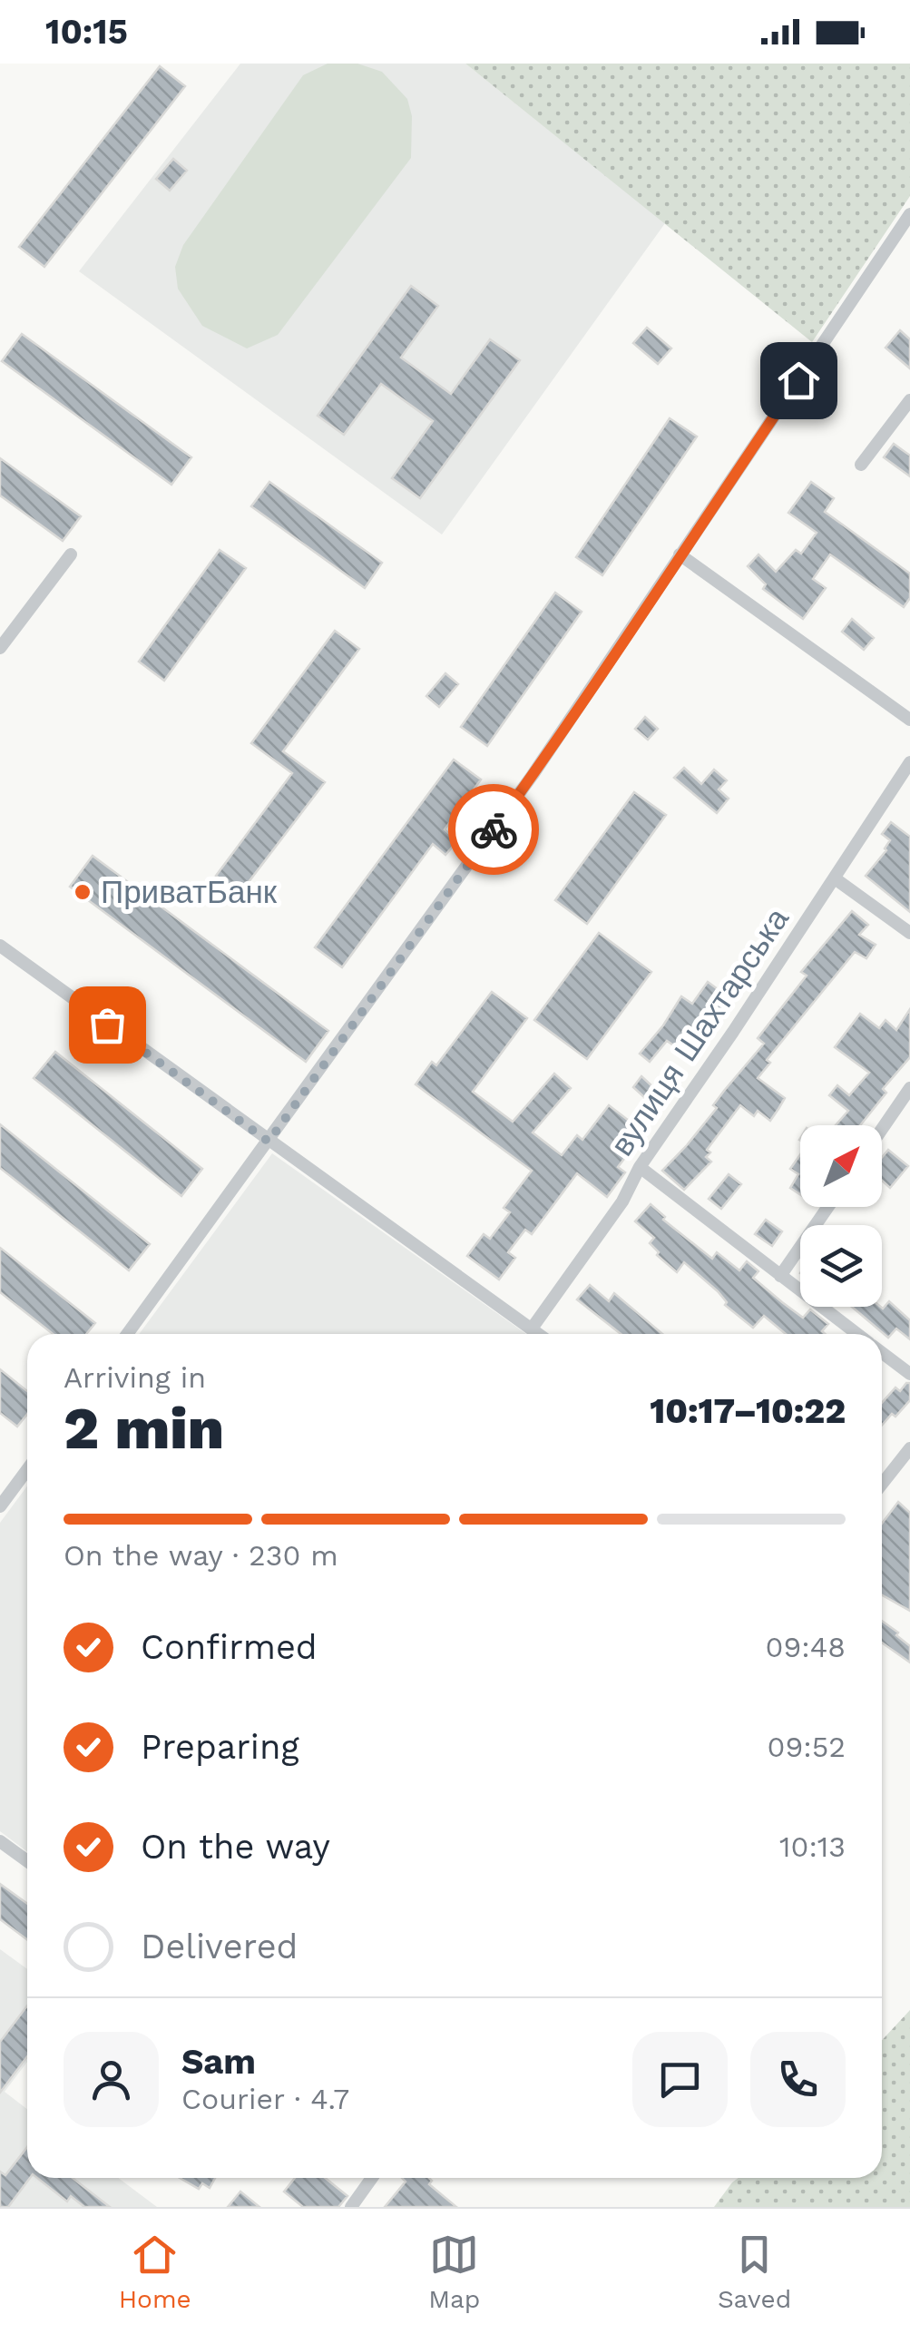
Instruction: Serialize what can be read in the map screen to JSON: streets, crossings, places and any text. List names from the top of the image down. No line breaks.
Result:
{"streets":{"street":["вулиця Шахтарська"]},"places":["ПриватБанк"],"north":"top right","page":{"status":"10:15","heading":["2 min","Arriving in","10:17–10:22"],"panel":["Sam","Courier · 4.7"],"bar":"On the way · 230 m","list":[["Confirmed","09:48"],["Preparing","09:52"],["On the way","10:13"],"Delivered"],"tabs":["Home","Map","Saved"]}}
